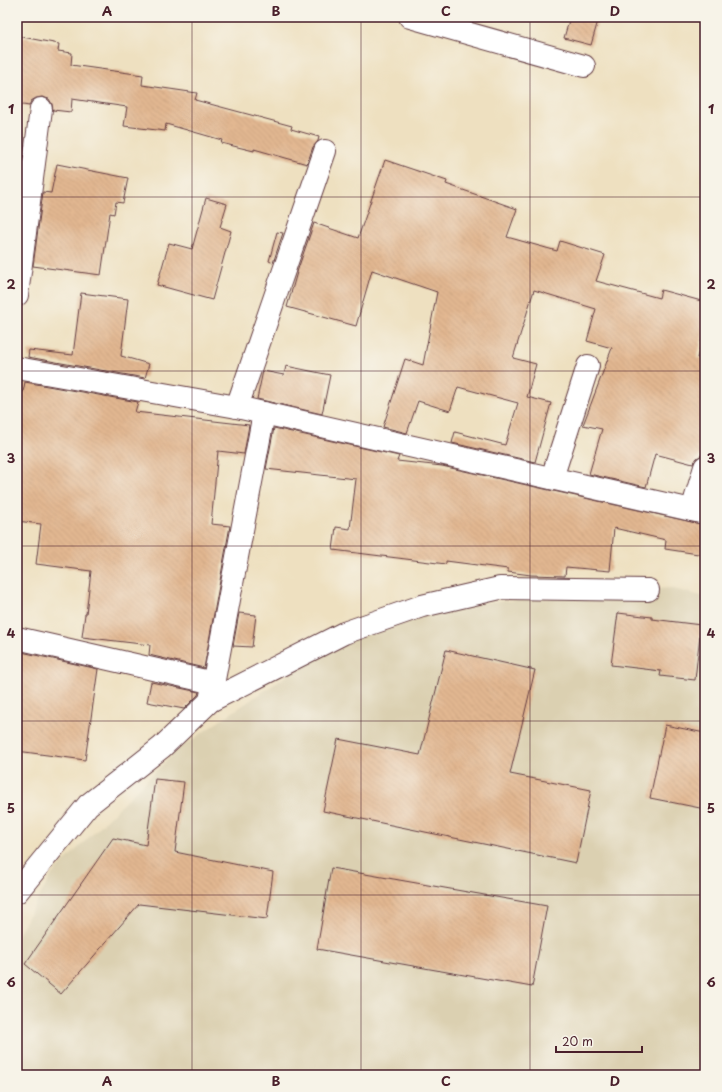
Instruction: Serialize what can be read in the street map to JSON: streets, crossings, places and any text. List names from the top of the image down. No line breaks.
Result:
{"scale_bar":"20 m","grid":{"columns":["A","B","C","D"],"rows":["1","2","3","4","5","6"]}}
